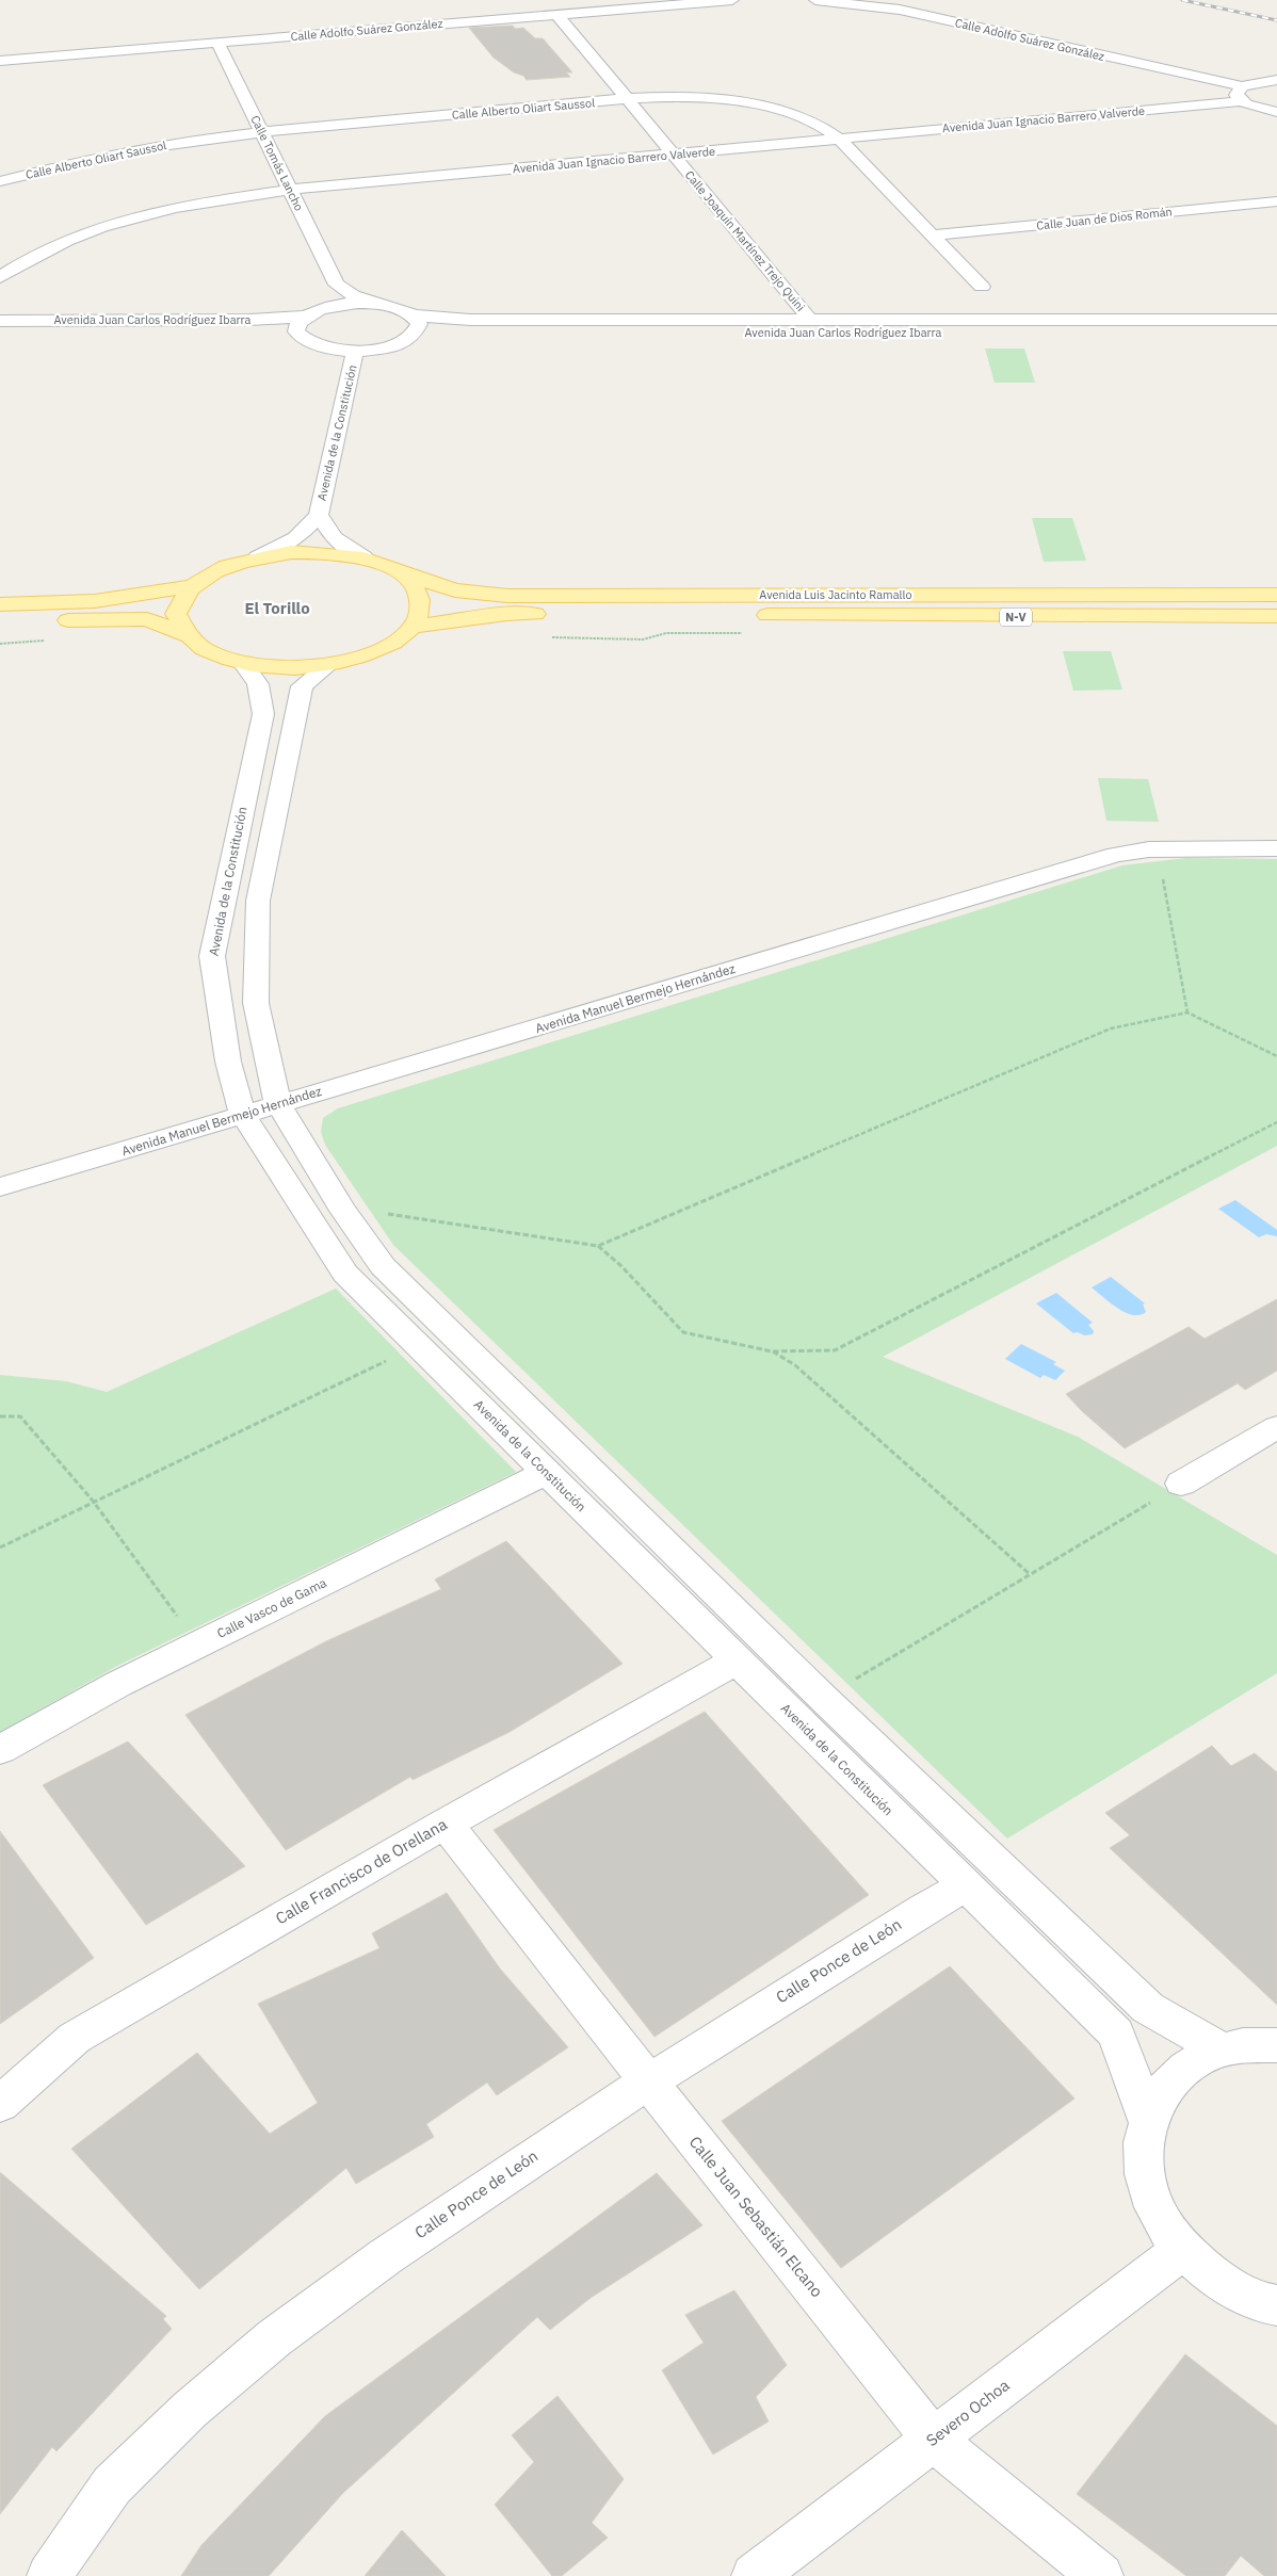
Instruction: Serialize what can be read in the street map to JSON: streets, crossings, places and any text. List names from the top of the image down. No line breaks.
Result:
{"streets":{"main road":["Avenida Luis Jacinto Ramallo","N-V"],"street":["Calle Adolfo Suárez González","Calle Alberto Oliart Saussol","Avenida Juan Ignacio Barrero Valverde","Calle Tomás Lancho","Calle Juan de Dios Román","Calle Joaquín Martínez Trejo Quini","Avenida Juan Carlos Rodríguez Ibarra","Avenida de la Constitución","Avenida Manuel Bermejo Hernández","Calle Vasco de Gama","Calle Francisco de Orellana","Calle Ponce de León","Calle Juan Sebastián Elcano","Severo Ochoa"]},"crossings":[["Calle Adolfo Suárez González","Avenida Juan Ignacio Barrero Valverde"],["Calle Adolfo Suárez González","Calle Tomás Lancho"],["Calle Adolfo Suárez González","Calle Joaquín Martínez Trejo Quini"],["Calle Alberto Oliart Saussol","Avenida Juan Ignacio Barrero Valverde"],["Calle Alberto Oliart Saussol","Calle Tomás Lancho"],["Calle Alberto Oliart Saussol","Calle Juan de Dios Román"],["Calle Alberto Oliart Saussol","Calle Joaquín Martínez Trejo Quini"],["Avenida Juan Ignacio Barrero Valverde","Calle Tomás Lancho"],["Avenida Juan Ignacio Barrero Valverde","Calle Joaquín Martínez Trejo Quini"],["Calle Joaquín Martínez Trejo Quini","Avenida Juan Carlos Rodríguez Ibarra"],["Avenida Juan Carlos Rodríguez Ibarra","Avenida de la Constitución"],["Avenida de la Constitución","Avenida Luis Jacinto Ramallo"],["Avenida de la Constitución","Avenida Manuel Bermejo Hernández"],["Avenida de la Constitución","Calle Vasco de Gama"],["Avenida de la Constitución","Calle Francisco de Orellana"],["Avenida de la Constitución","Calle Ponce de León"],["Calle Francisco de Orellana","Calle Juan Sebastián Elcano"],["Calle Ponce de León","Calle Juan Sebastián Elcano"],["Calle Juan Sebastián Elcano","Severo Ochoa"]],"districts":["El Torillo"]}
